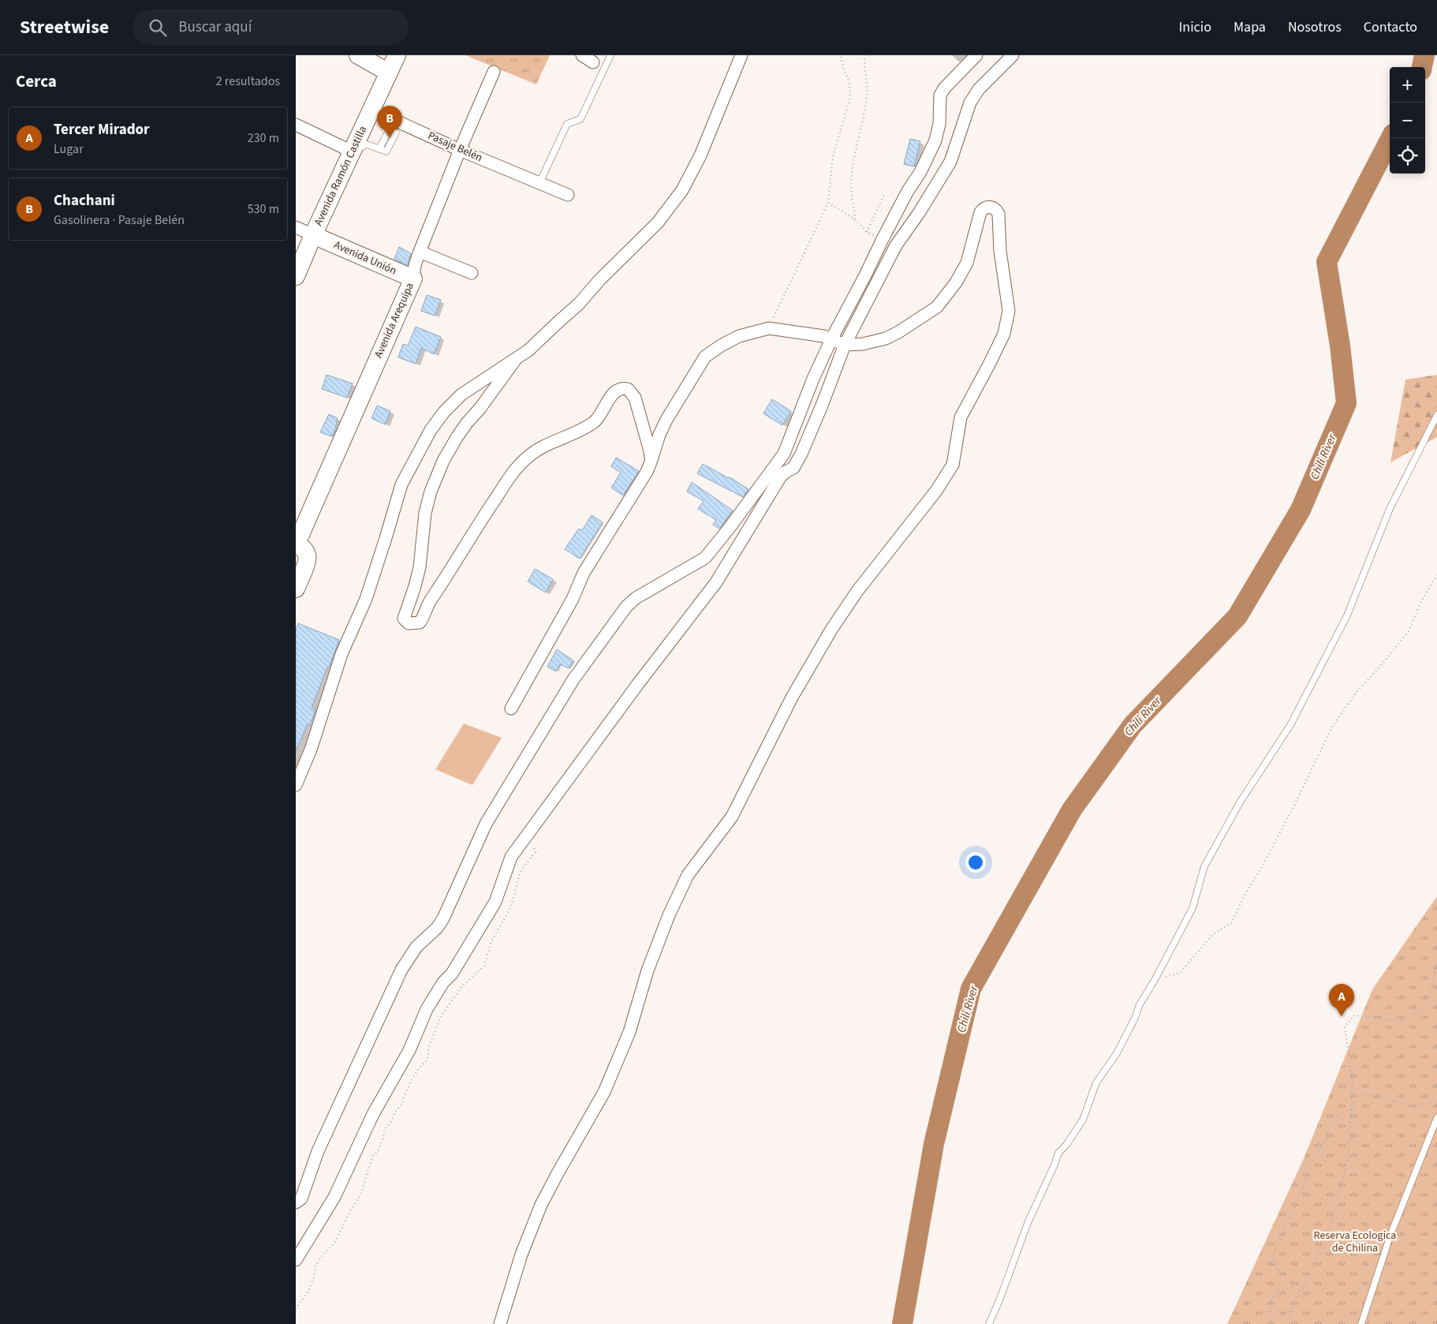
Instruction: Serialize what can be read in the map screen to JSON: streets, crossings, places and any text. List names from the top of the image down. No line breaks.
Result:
{"streets":{"main road":["Avenida Ramón Castilla","Avenida Unión","Avenida Arequipa"],"street":["Pasaje Belén"]},"crossings":[["Pasaje Belén","Avenida Ramón Castilla"],["Pasaje Belén","Avenida Arequipa"],["Avenida Ramón Castilla","Avenida Unión"],["Avenida Unión","Avenida Arequipa"]],"water":["Chili River"],"parks":["Reserva Ecologica de Chilina"],"page":{"header":"Streetwise","search":"Buscar aquí","nav":["Inicio","Mapa","Nosotros","Contacto"],"heading":["Cerca","2 resultados"],"map_buttons":["+","−"],"pins":["B","A"],"list":[{"mark":"A","name":"Tercer Mirador","note":"Lugar","value":"230 m"},{"mark":"B","name":"Chachani","note":"Gasolinera · Pasaje Belén","value":"530 m"}]}}
